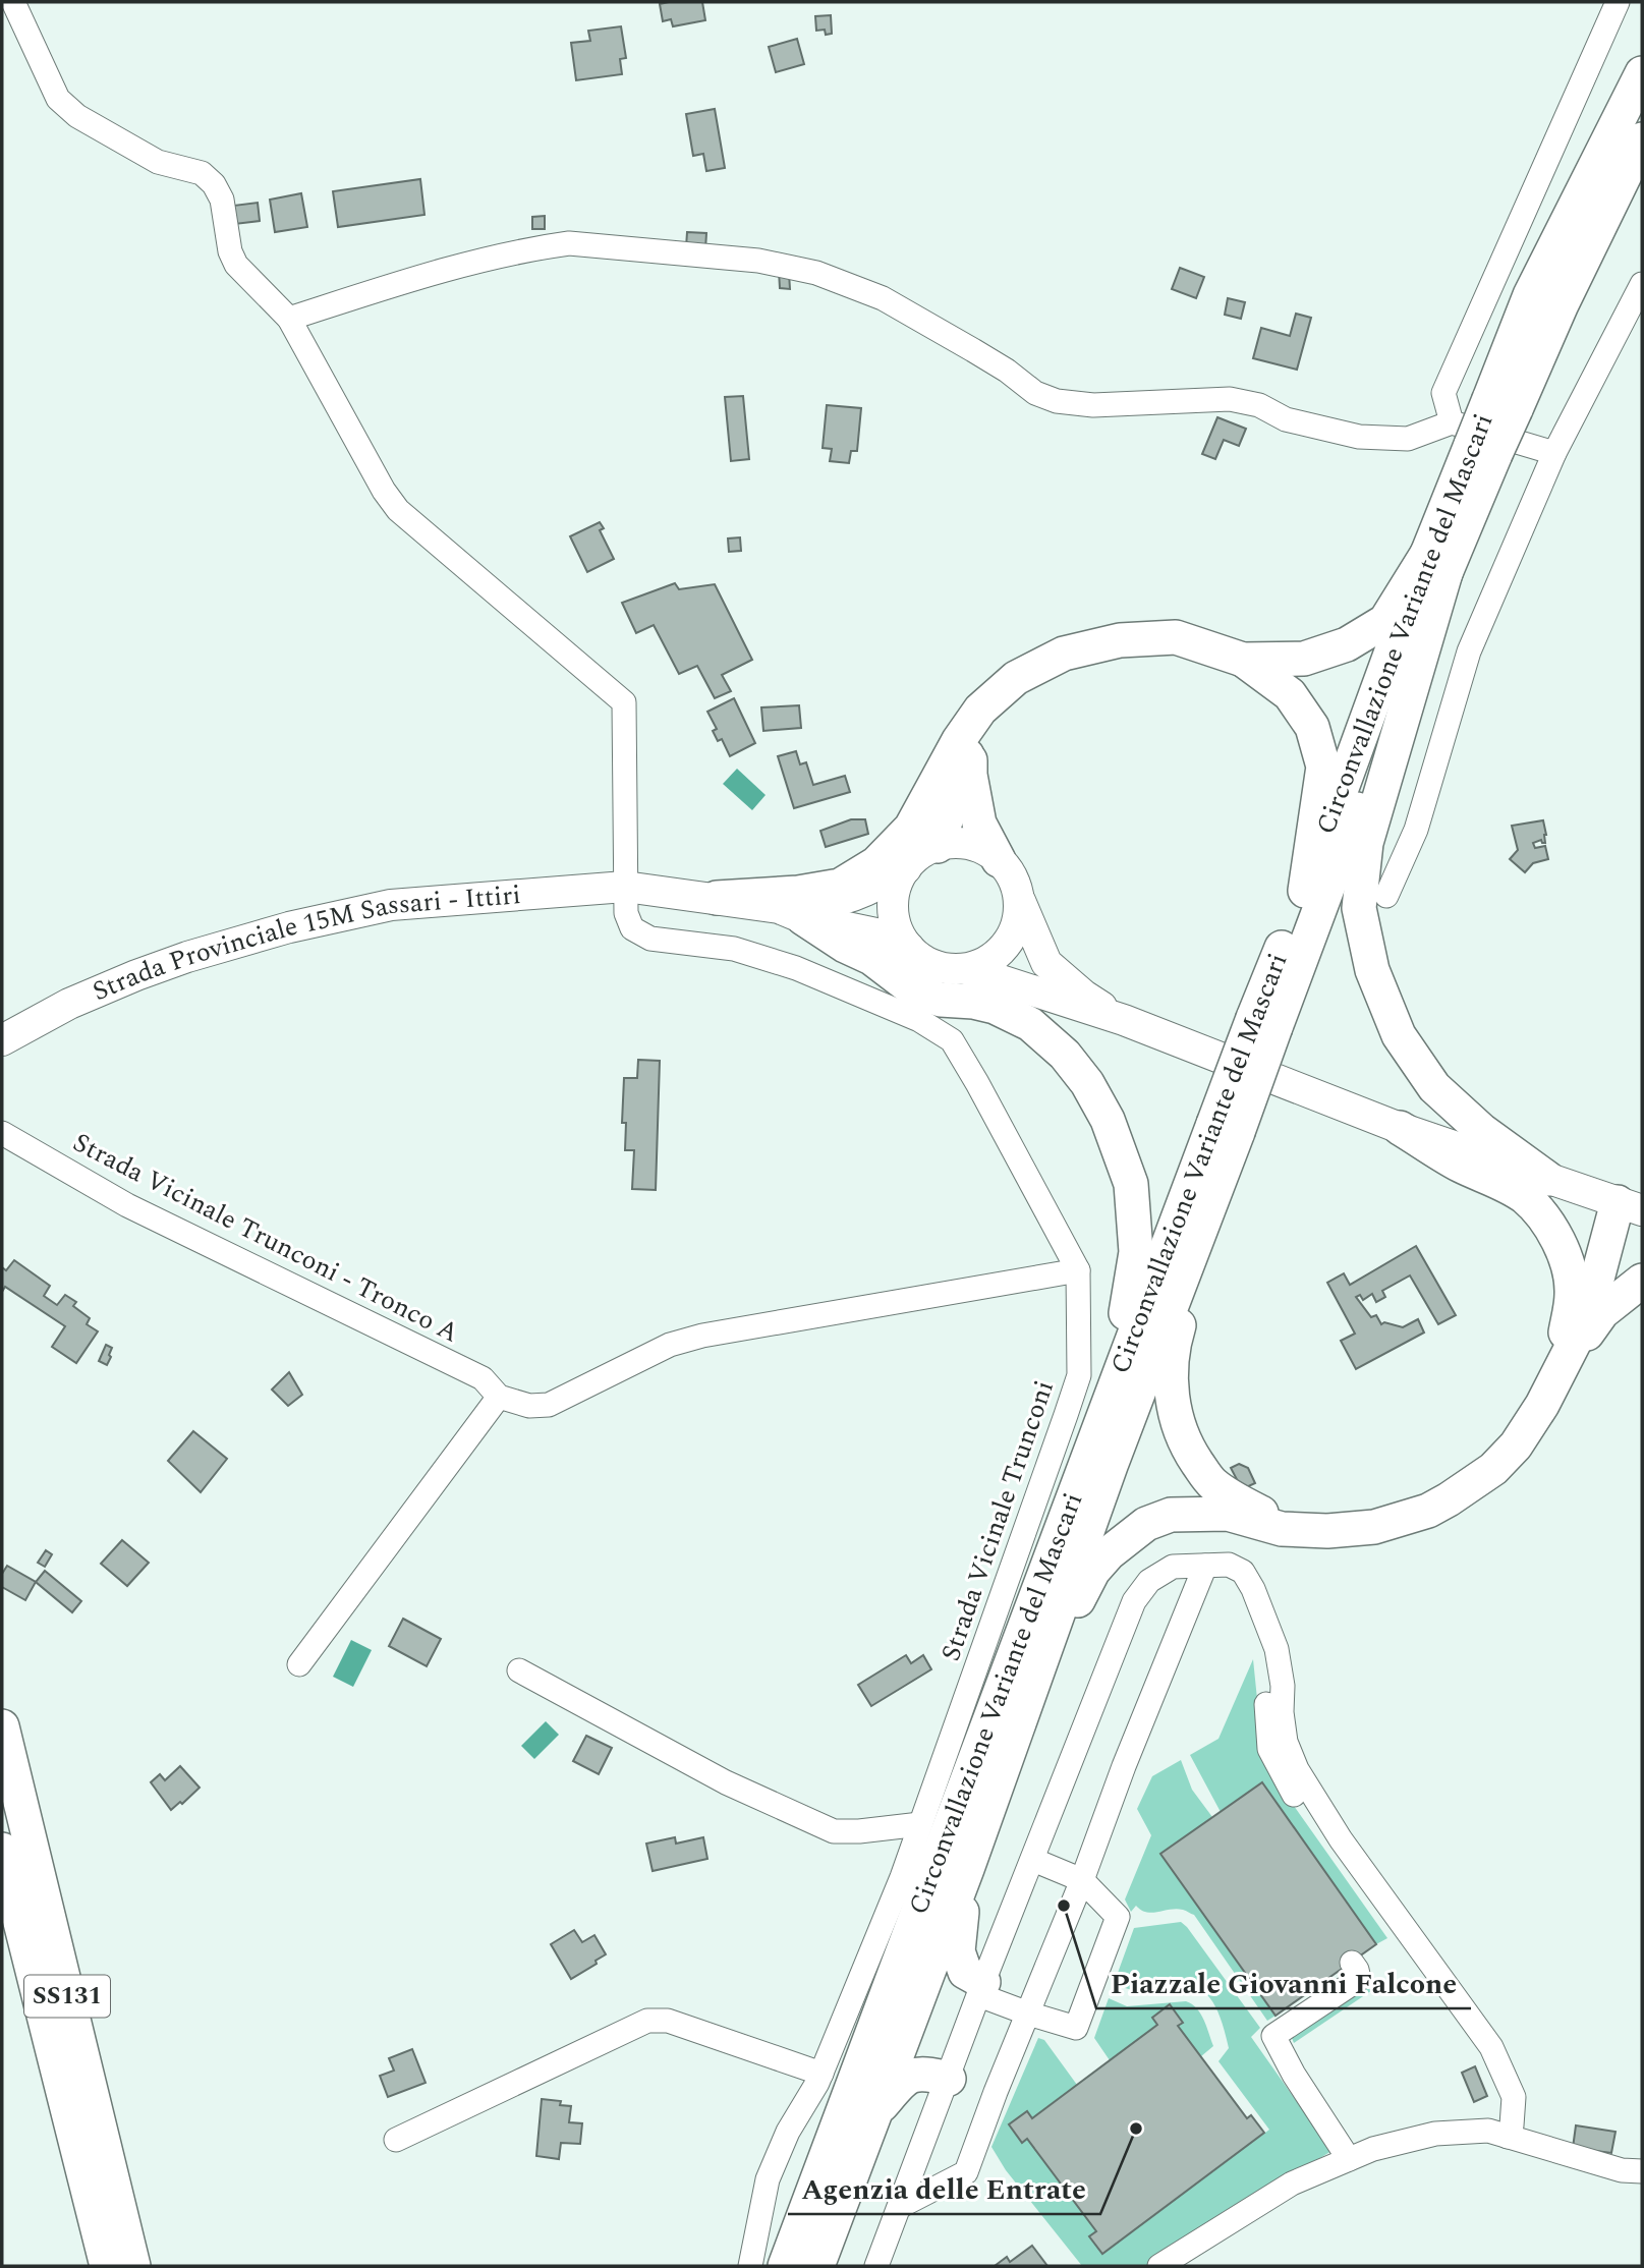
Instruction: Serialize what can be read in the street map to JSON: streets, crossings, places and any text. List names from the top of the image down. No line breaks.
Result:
{"streets":{"highway":["Circonvallazione Variante del Mascari","SS131"],"main road":["Strada Provinciale 15M Sassari - Ittiri"],"street":["Strada Vicinale Trunconi - Tronco A","Strada Vicinale Trunconi"]},"crossings":[["Strada Provinciale 15M Sassari - Ittiri","Strada Vicinale Trunconi"]],"places":["Piazzale Giovanni Falcone","Agenzia delle Entrate"]}
